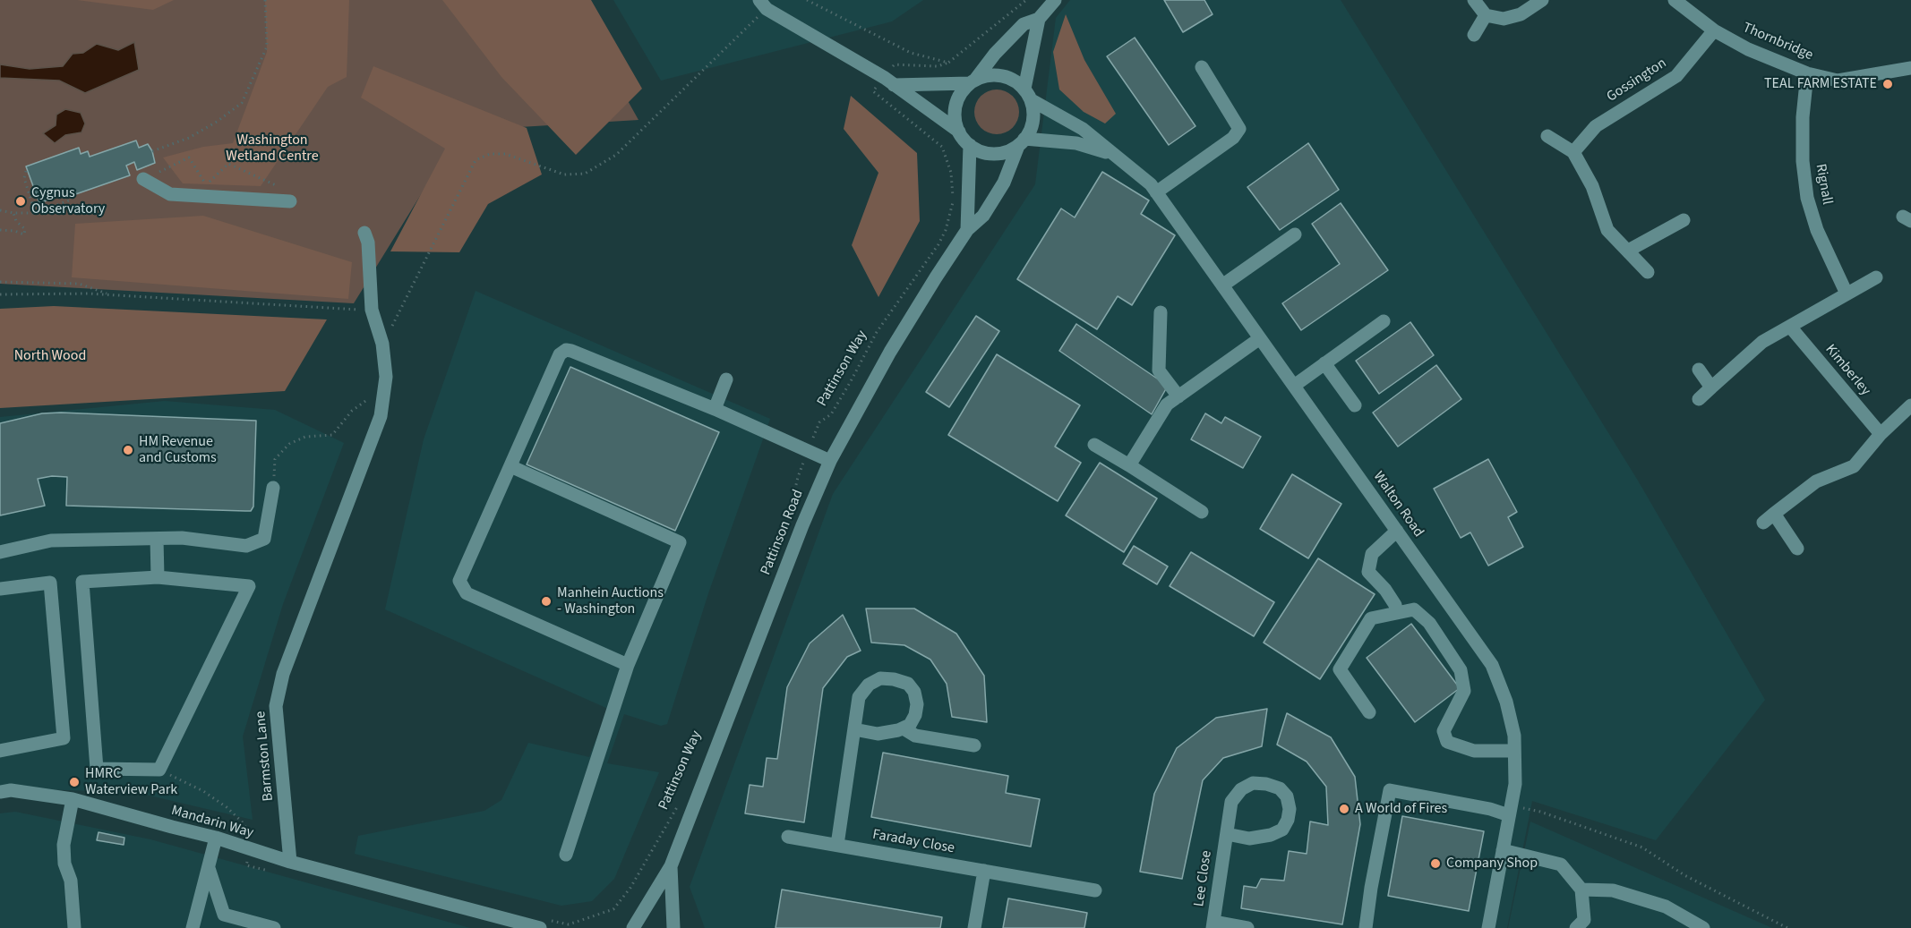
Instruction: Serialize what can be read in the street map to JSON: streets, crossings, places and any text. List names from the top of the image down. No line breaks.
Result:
{"streets":{"street":["Thornbridge","Gossington","Rignall","Kimberley","Walton Road","Pattinson Road","Barmston Lane","Mandarin Way","Faraday Close","Lee Close"],"path":["Pattinson Way"]},"crossings":[["Thornbridge","Gossington"],["Thornbridge","Rignall"],["Walton Road","Pattinson Road"],["Barmston Lane","Mandarin Way"]],"parks":["Washington Wetland Centre","North Wood"],"places":["TEAL FARM ESTATE","Cygnus Observatory","HM Revenue and Customs","Manhein Auctions - Washington","HMRC Waterview Park","A World of Fires","Company Shop"]}
